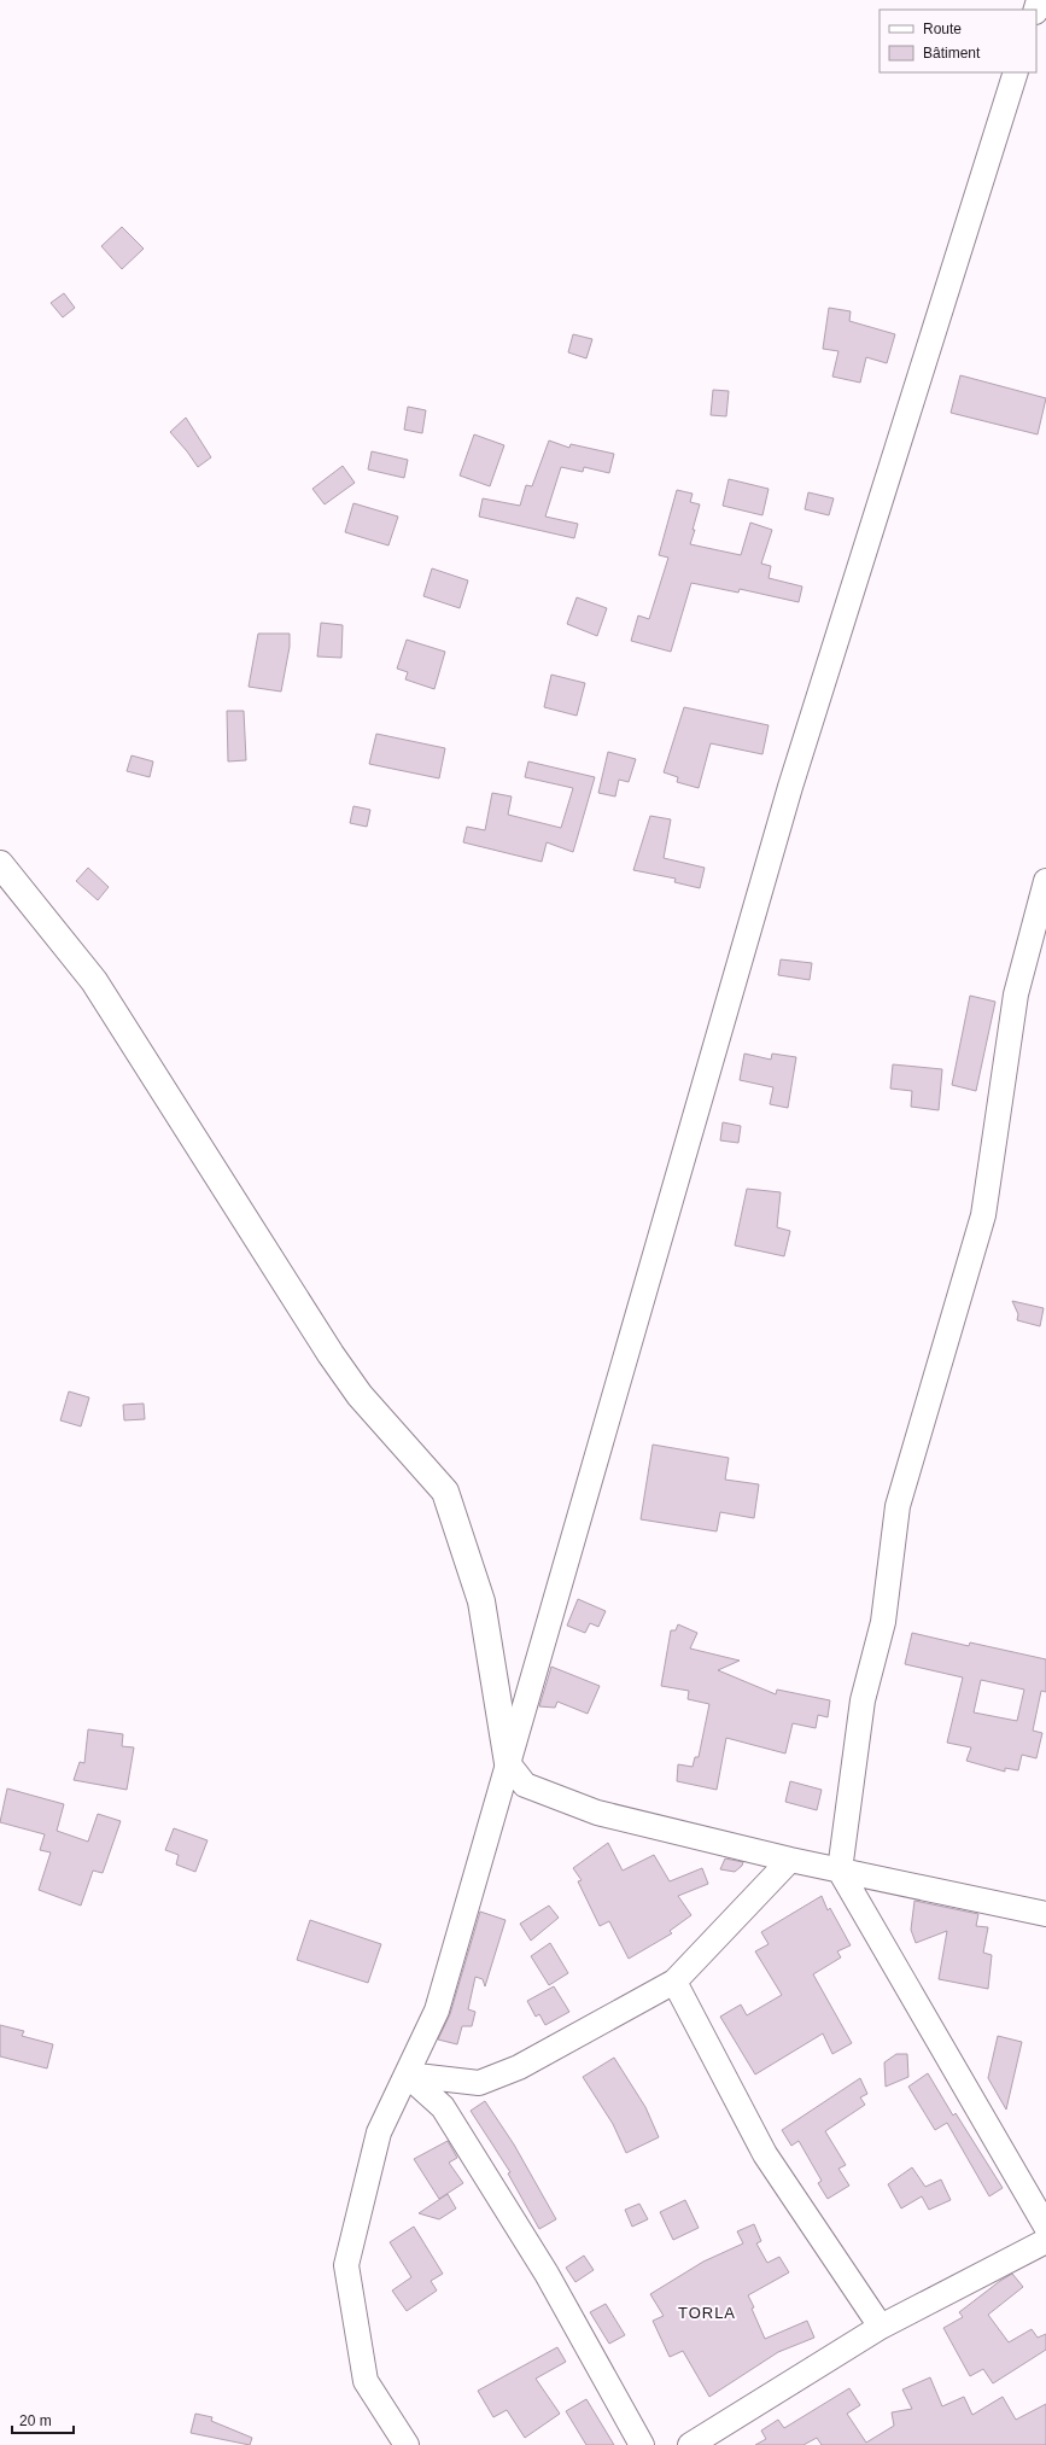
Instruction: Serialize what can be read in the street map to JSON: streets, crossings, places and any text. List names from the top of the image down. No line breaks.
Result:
{"districts":["TORLA"],"legend":["Route","Bâtiment"],"scale_bar":"20 m"}
